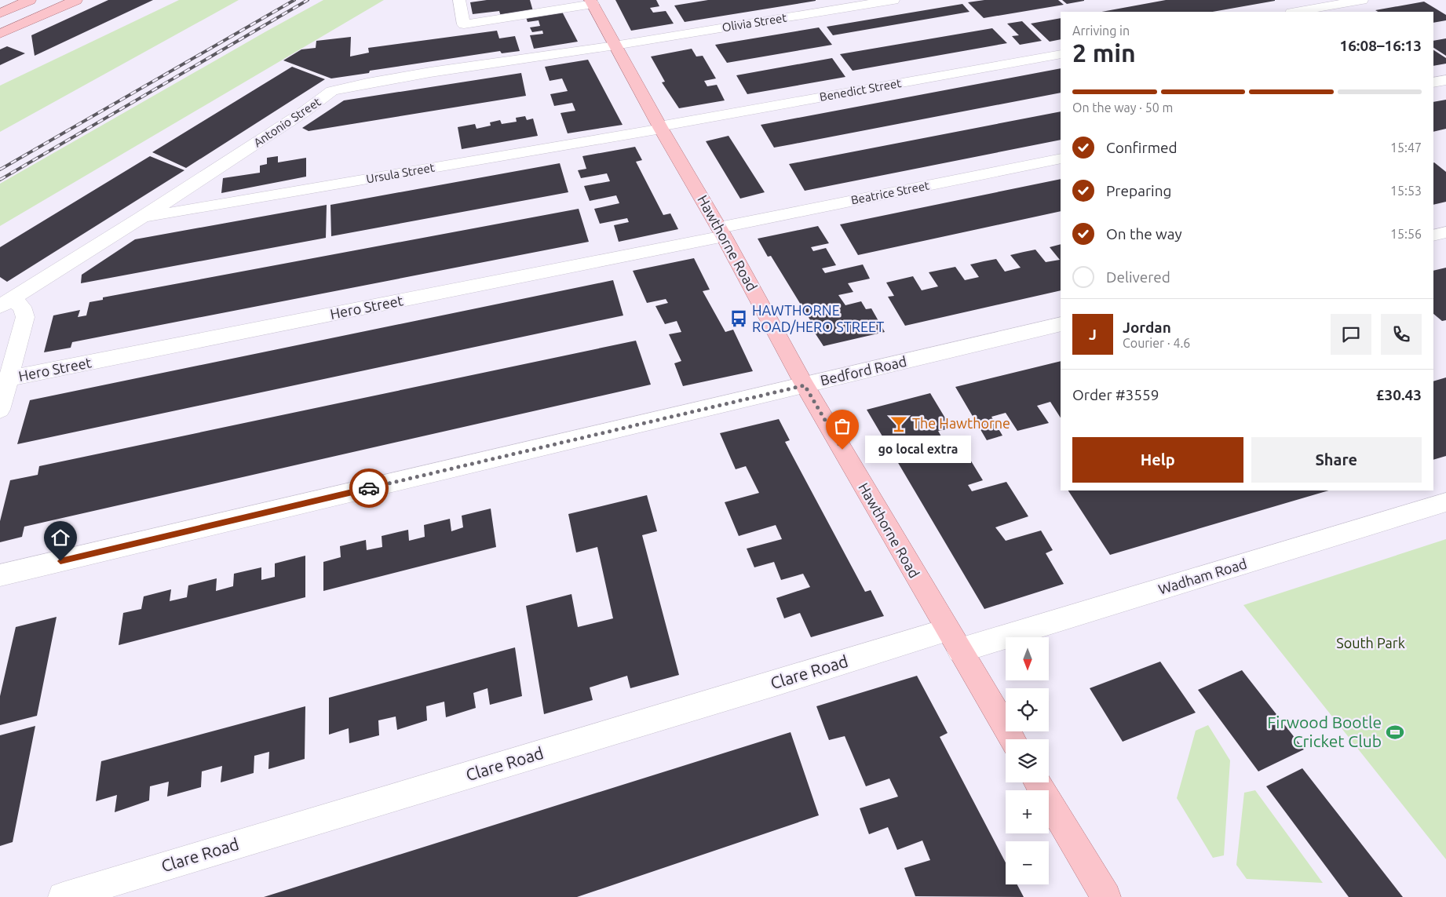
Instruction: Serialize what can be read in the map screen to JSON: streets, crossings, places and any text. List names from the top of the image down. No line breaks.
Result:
{"streets":{"main road":["Hawthorne Road"],"street":["Olivia Street","Benedict Street","Antonio Street","Ursula Street","Beatrice Street","Hero Street","Bedford Road","Wadham Road","Clare Road"]},"crossings":[["Olivia Street","Antonio Street"],["Olivia Street","Hawthorne Road"],["Benedict Street","Ursula Street"],["Benedict Street","Hawthorne Road"],["Antonio Street","Ursula Street"],["Antonio Street","Hawthorne Road"],["Ursula Street","Hawthorne Road"],["Beatrice Street","Hawthorne Road"],["Beatrice Street","Hero Street"],["Hawthorne Road","Hero Street"],["Hawthorne Road","Bedford Road"],["Hawthorne Road","Wadham Road"],["Hawthorne Road","Clare Road"],["Wadham Road","Clare Road"]],"parks":["South Park"],"places":{"bus stop":["HAWTHORNE ROAD/HERO STREET"],"bar":["The Hawthorne"],"other":["go local extra"],"sports":["Firwood Bootle Cricket Club"]},"north":"bottom","page":{"heading":["2 min","Arriving in","16:08–16:13"],"panel":["Jordan","Courier · 4.6","Order #3559","£30.43"],"bar":"On the way · 50 m","list":[["Confirmed","15:47"],["Preparing","15:53"],["On the way","15:56"],"Delivered"],"round":"J","buttons":["Help","Share"],"bubble":"go local extra","map_buttons":["+","−"]}}
